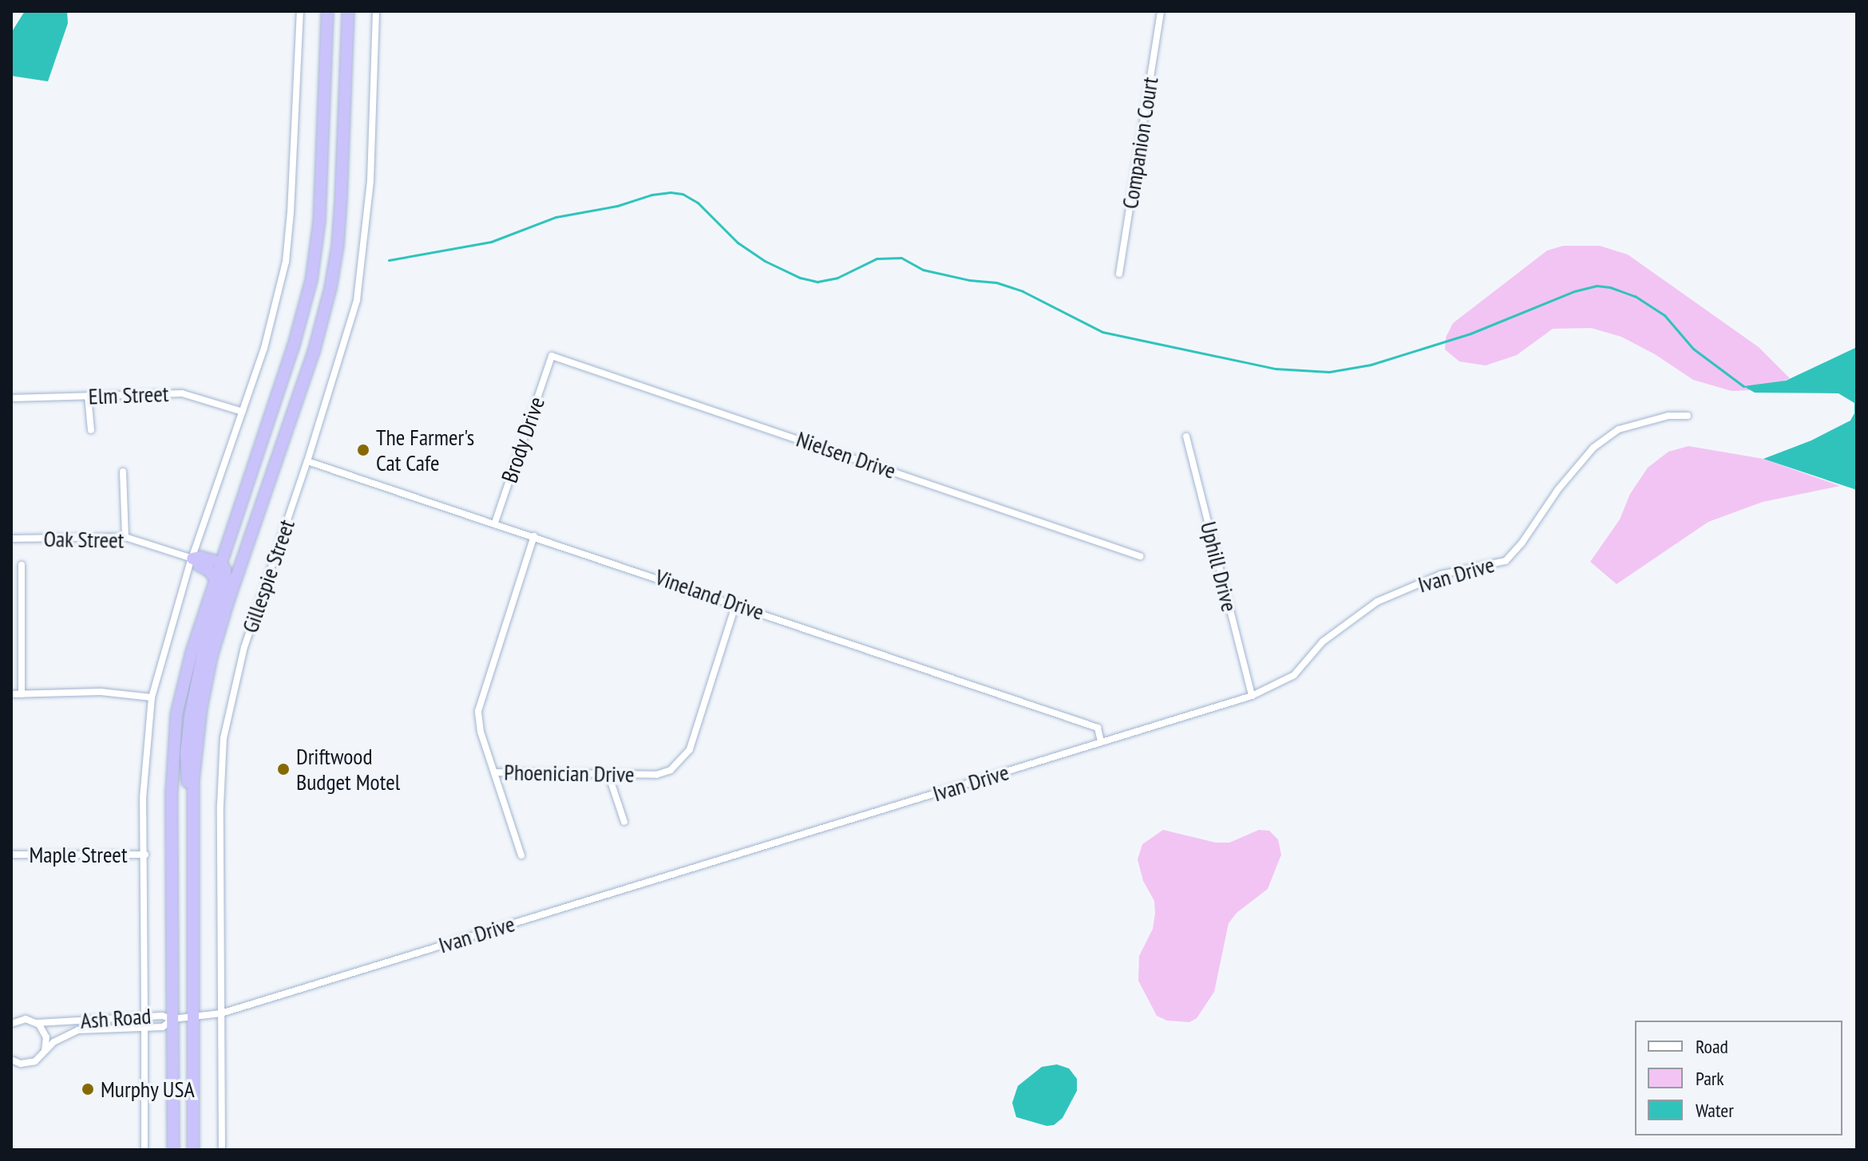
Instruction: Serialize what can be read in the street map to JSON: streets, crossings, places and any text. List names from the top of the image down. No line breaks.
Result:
{"streets":{"street":["Companion Court","Elm Street","Brody Drive","Nielsen Drive","Oak Street","Uphill Drive","Ivan Drive","Gillespie Street","Vineland Drive","Phoenician Drive","Maple Street","Ash Road"]},"crossings":[["Brody Drive","Nielsen Drive"],["Brody Drive","Vineland Drive"],["Uphill Drive","Ivan Drive"],["Ivan Drive","Gillespie Street"],["Ivan Drive","Vineland Drive"],["Ivan Drive","Ash Road"],["Gillespie Street","Vineland Drive"],["Vineland Drive","Phoenician Drive"]],"places":["The Farmer's Cat Cafe","Driftwood Budget Motel","Murphy USA"],"legend":["Road","Park","Water"]}
